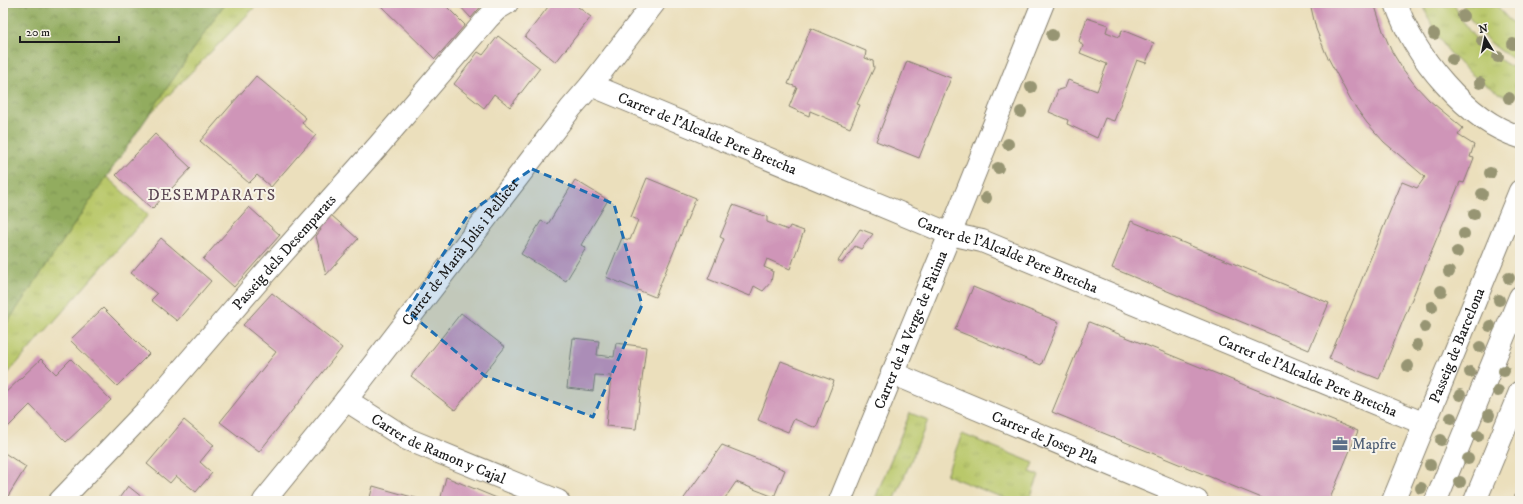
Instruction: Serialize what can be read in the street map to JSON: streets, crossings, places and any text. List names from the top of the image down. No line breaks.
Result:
{"streets":{"street":["Carrer de l'Alcalde Pere Bretcha","Passeig dels Desemparats","Carrer de Marià Jolis i Pellicer","Carrer de la Verge de Fàtima","Passeig de Barcelona","Carrer de Josep Pla","Carrer de Ramon y Cajal"]},"crossings":[["Carrer de l'Alcalde Pere Bretcha","Carrer de Marià Jolis i Pellicer"],["Carrer de l'Alcalde Pere Bretcha","Carrer de la Verge de Fàtima"],["Carrer de l'Alcalde Pere Bretcha","Passeig de Barcelona"],["Carrer de Marià Jolis i Pellicer","Carrer de Ramon y Cajal"],["Carrer de la Verge de Fàtima","Carrer de Josep Pla"]],"districts":["DESEMPARATS"],"places":{"office":["Mapfre"]},"scale_bar":"20 m","north":"top"}
